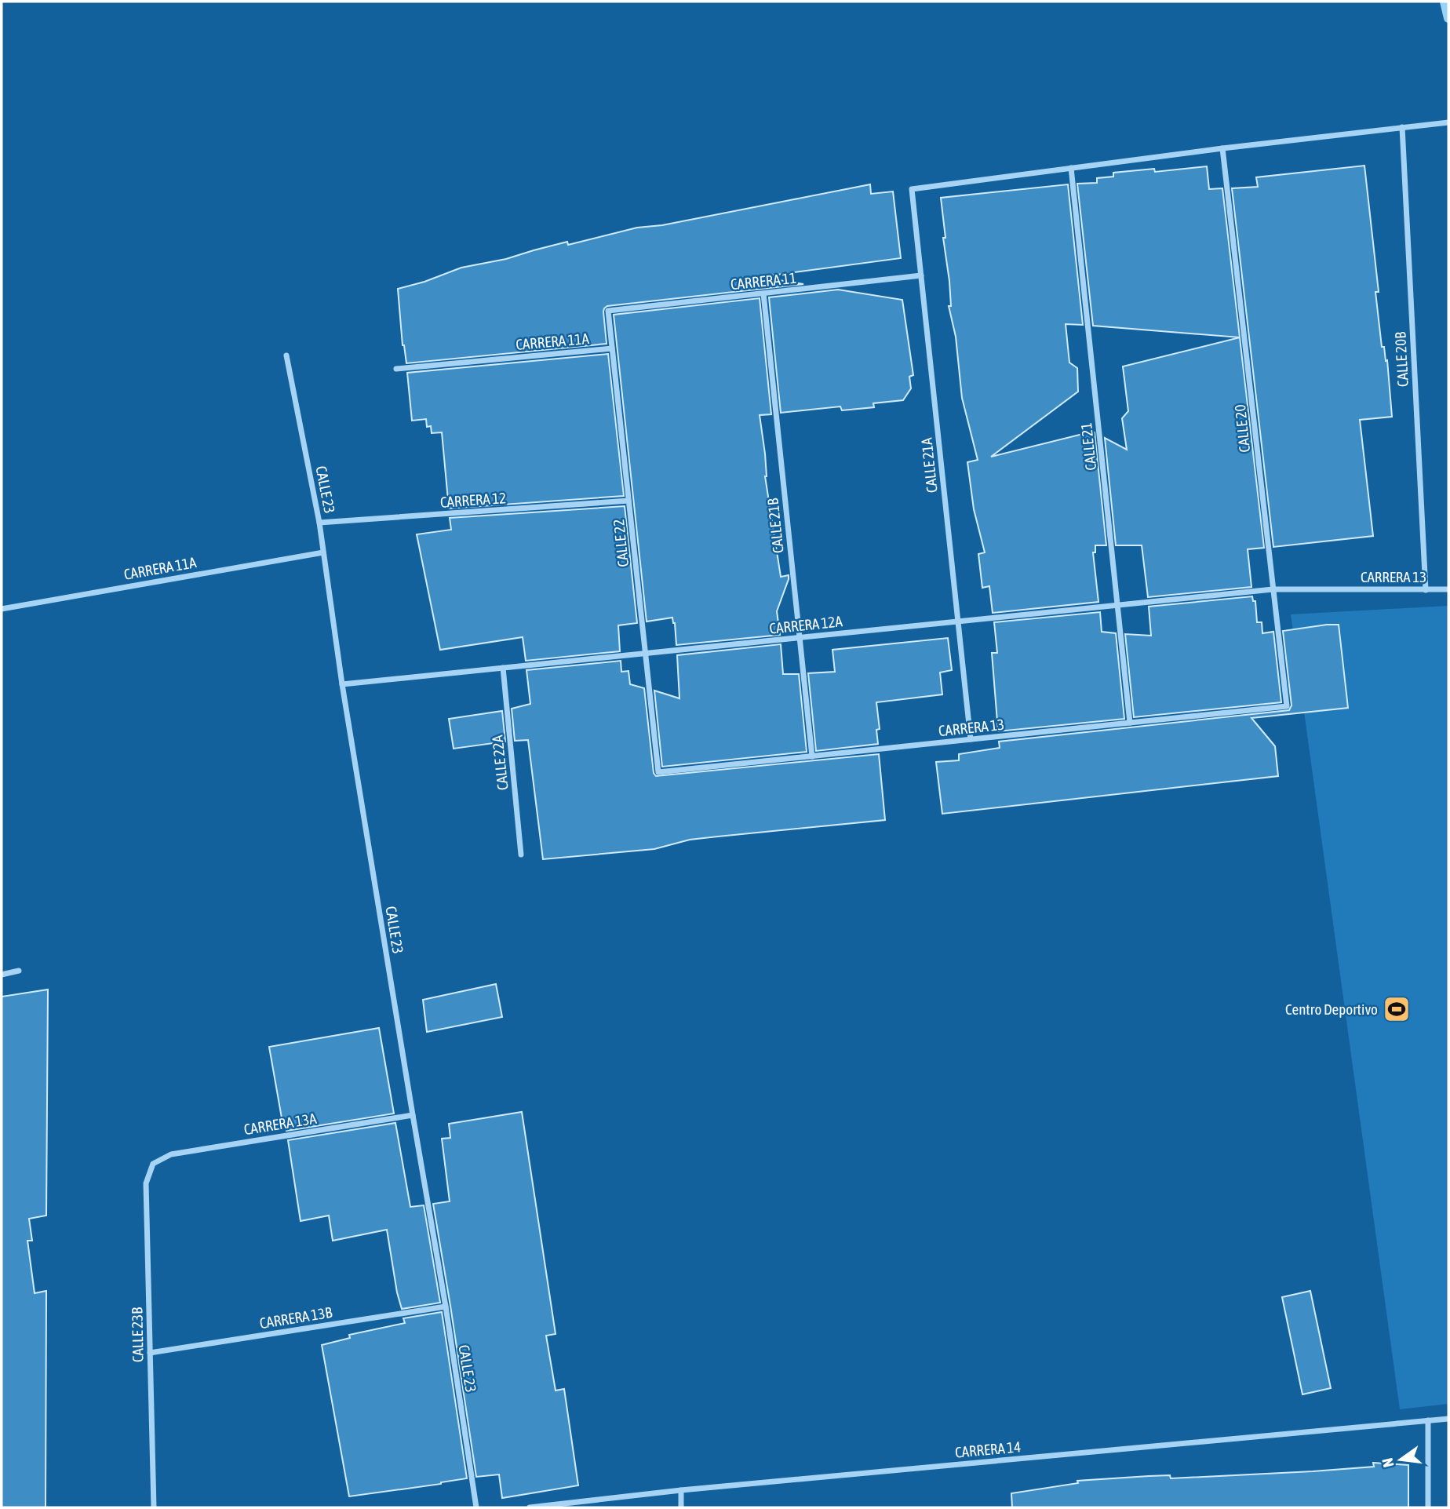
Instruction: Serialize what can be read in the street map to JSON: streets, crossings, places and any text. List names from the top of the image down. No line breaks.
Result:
{"streets":{"street":["CARRERA 11","CARRERA 11A","CALLE 20B","CALLE 20","CALLE 21","CALLE 21A","CALLE 23","CARRERA 12","CALLE 21B","CALLE 22","CARRERA 13","CARRERA 12A","CALLE 22A","CARRERA 13A","CARRERA 13B","CALLE 23B","CARRERA 14"]},"crossings":[["CARRERA 11","CALLE 21A"],["CARRERA 11","CALLE 21B"],["CARRERA 11","CALLE 22"],["CARRERA 11A","CALLE 23"],["CARRERA 11A","CALLE 22"],["CALLE 20B","CARRERA 13"],["CALLE 20","CARRERA 13"],["CALLE 20","CARRERA 12A"],["CALLE 21","CALLE 21A"],["CALLE 21","CARRERA 13"],["CALLE 21","CARRERA 12A"],["CALLE 21A","CARRERA 13"],["CALLE 21A","CARRERA 12A"],["CALLE 23","CARRERA 12"],["CALLE 23","CARRERA 12A"],["CALLE 23","CARRERA 13A"],["CALLE 23","CARRERA 13B"],["CARRERA 12","CALLE 22"],["CALLE 21B","CARRERA 13"],["CALLE 21B","CARRERA 12A"],["CALLE 22","CARRERA 13"],["CALLE 22","CARRERA 12A"],["CARRERA 13","CARRERA 12A"],["CARRERA 12A","CALLE 22A"],["CARRERA 13A","CALLE 23B"],["CARRERA 13B","CALLE 23B"]],"places":{"sports":["Centro Deportivo"]},"north":"left"}
